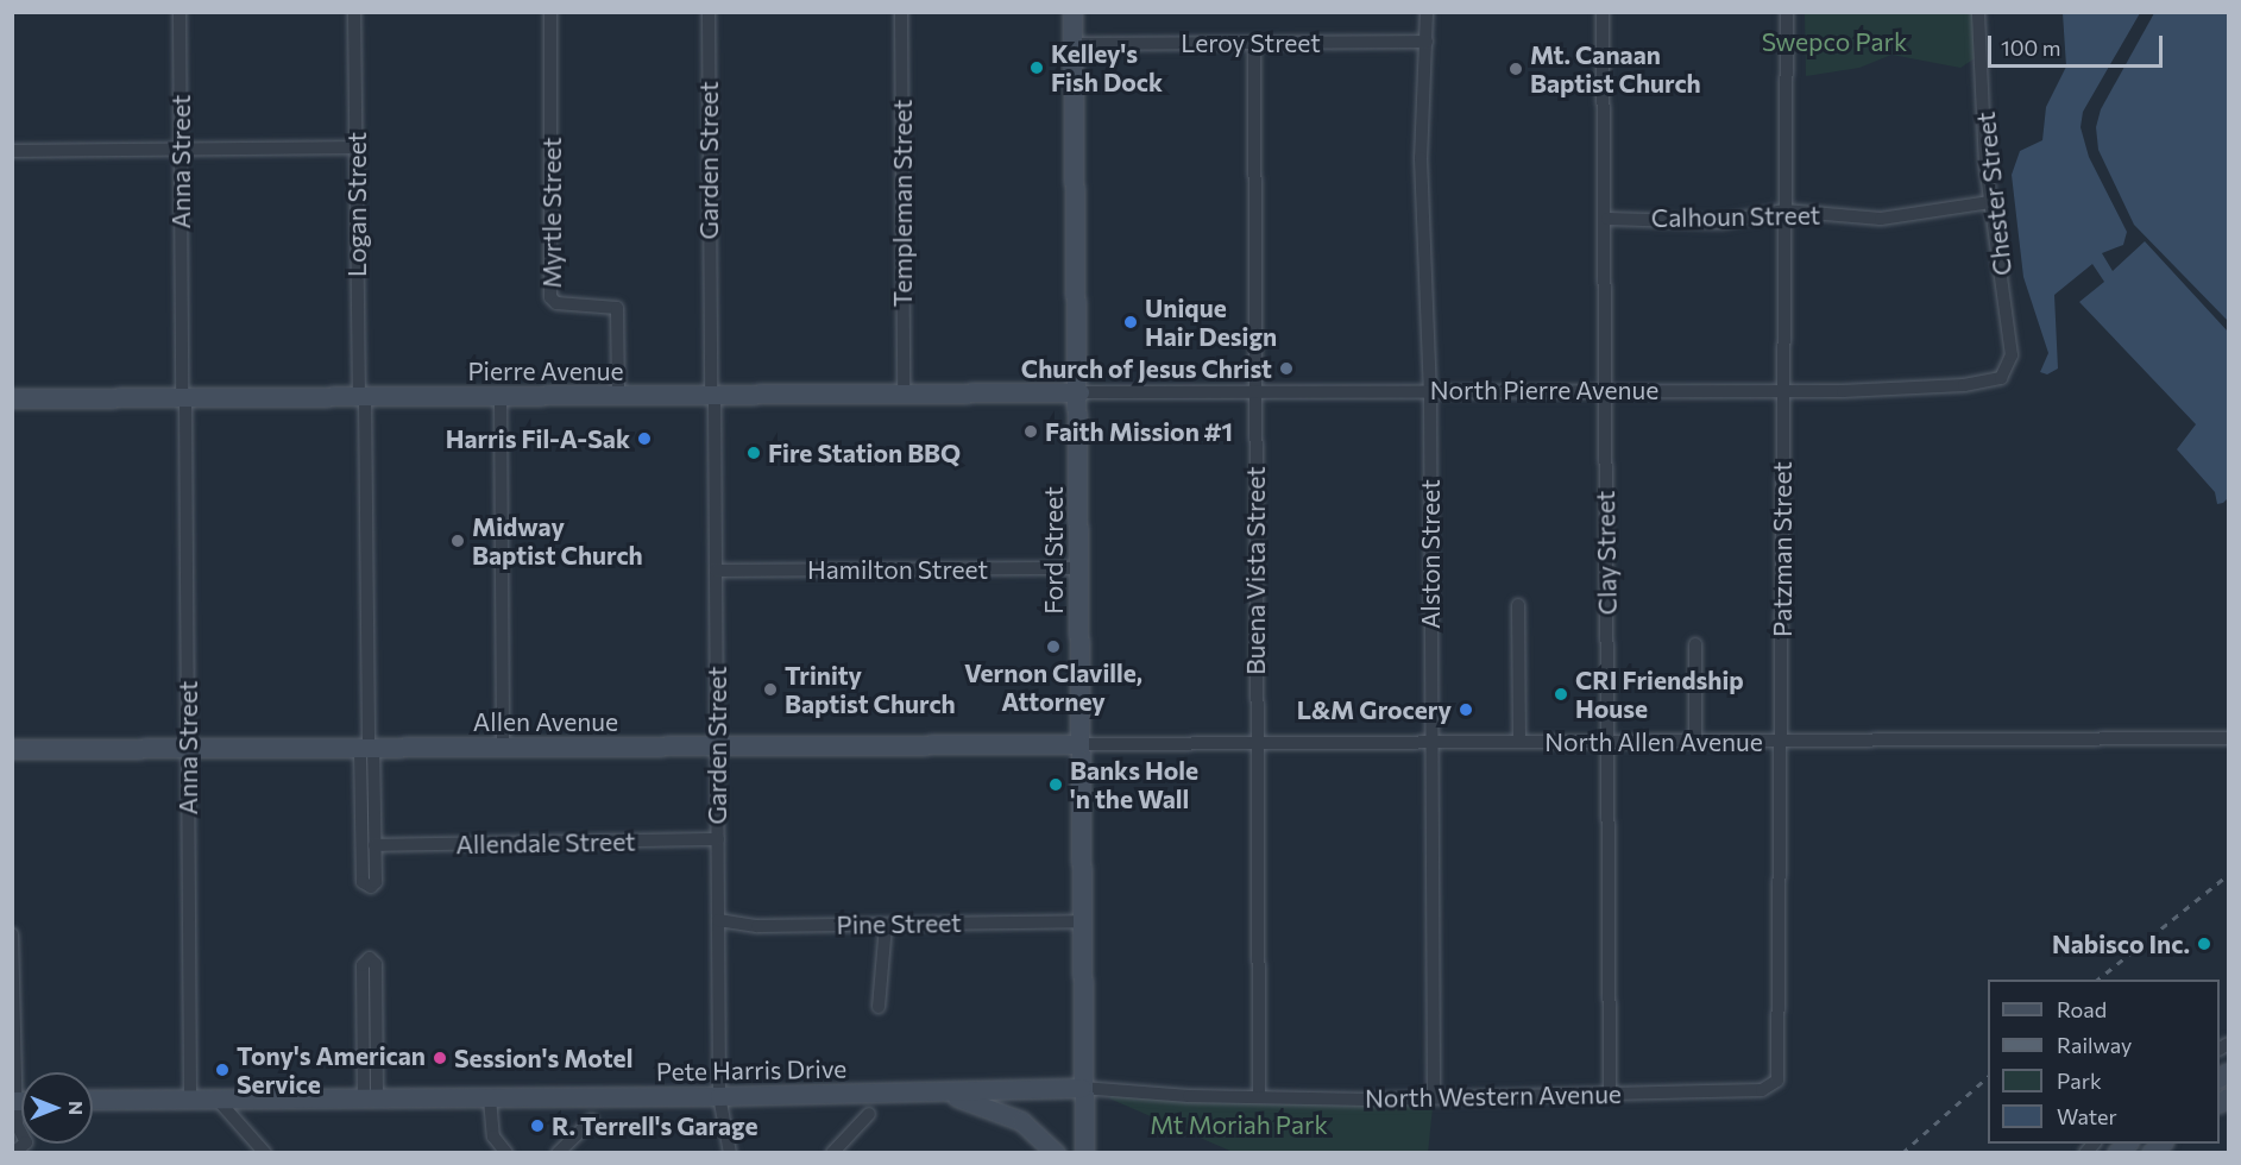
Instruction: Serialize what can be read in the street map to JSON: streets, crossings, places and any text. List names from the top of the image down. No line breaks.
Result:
{"streets":{"main road":["Pierre Avenue","Ford Street","Allen Avenue","Pete Harris Drive"],"street":["Leroy Street","Garden Street","Anna Street","Chester Street","Templeman Street","Logan Street","Myrtle Street","Calhoun Street","North Pierre Avenue","Patzman Street","Clay Street","Alston Street","Hamilton Street","Buena Vista Street","North Allen Avenue","Allendale Street","Pine Street","North Western Avenue"]},"crossings":[["Leroy Street","Ford Street"],["Leroy Street","Alston Street"],["Leroy Street","Buena Vista Street"],["Garden Street","Pierre Avenue"],["Garden Street","Hamilton Street"],["Garden Street","Allen Avenue"],["Garden Street","Allendale Street"],["Garden Street","Pine Street"],["Garden Street","Pete Harris Drive"],["Anna Street","Pierre Avenue"],["Anna Street","Allen Avenue"],["Anna Street","Pete Harris Drive"],["Chester Street","Calhoun Street"],["Chester Street","North Pierre Avenue"],["Templeman Street","Pierre Avenue"],["Logan Street","Pierre Avenue"],["Logan Street","Allen Avenue"],["Logan Street","Allendale Street"],["Myrtle Street","Pierre Avenue"],["Calhoun Street","Patzman Street"],["Calhoun Street","Clay Street"],["Pierre Avenue","North Pierre Avenue"],["Pierre Avenue","Ford Street"],["North Pierre Avenue","Patzman Street"],["North Pierre Avenue","Ford Street"],["North Pierre Avenue","Clay Street"],["North Pierre Avenue","Alston Street"],["North Pierre Avenue","Buena Vista Street"],["Patzman Street","North Allen Avenue"],["Patzman Street","North Western Avenue"],["Ford Street","Hamilton Street"],["Ford Street","Allen Avenue"],["Ford Street","North Allen Avenue"],["Ford Street","Pine Street"],["Ford Street","Pete Harris Drive"],["Ford Street","North Western Avenue"],["Clay Street","North Allen Avenue"],["Clay Street","North Western Avenue"],["Alston Street","North Allen Avenue"],["Alston Street","North Western Avenue"],["Buena Vista Street","North Allen Avenue"],["Buena Vista Street","North Western Avenue"],["Allen Avenue","North Allen Avenue"],["Pete Harris Drive","North Western Avenue"]],"parks":["Swepco Park","Mt Moriah Park"],"places":["Kelley's Fish Dock","Mt. Canaan Baptist Church","Unique Hair Design","Church of Jesus Christ","Faith Mission #1","Harris Fil-A-Sak","Fire Station BBQ","Midway Baptist Church","Vernon Claville, Attorney","Trinity Baptist Church","CRI Friendship House","L&M Grocery","Banks Hole 'n the Wall","Nabisco Inc.","Session's Motel","Tony's American Service","R. Terrell's Garage"],"legend":["Road","Railway","Park","Water"],"scale_bar":"100 m","north":"right"}
